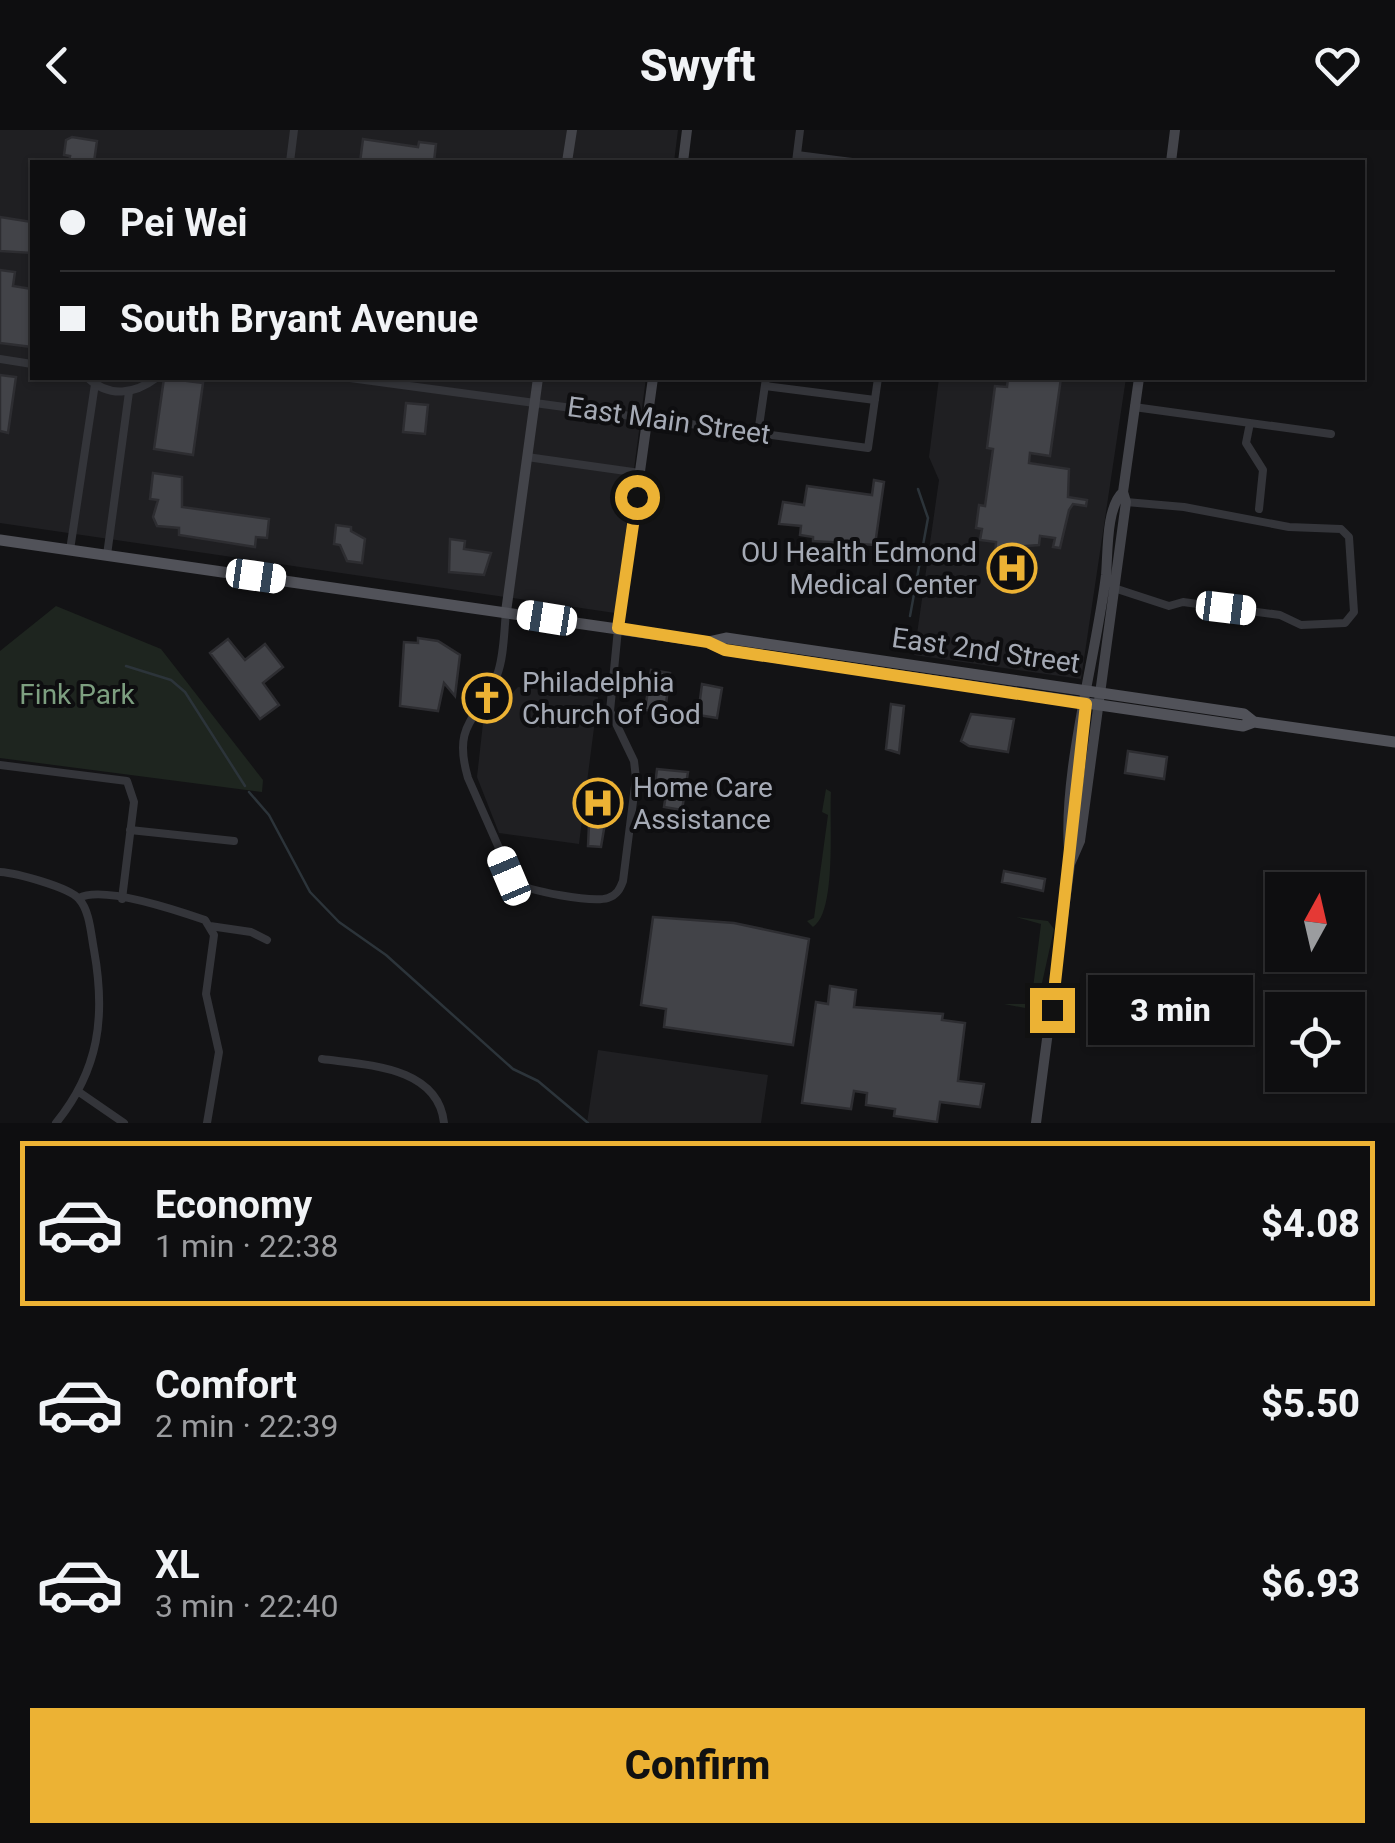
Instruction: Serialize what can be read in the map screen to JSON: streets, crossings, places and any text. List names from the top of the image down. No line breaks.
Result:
{"streets":{"main road":["East 2nd Street"],"street":["East Main Street"]},"parks":["Fink Park"],"places":{"hospital":["OU Health Edmond Medical Center","Home Care Assistance"],"church":["Philadelphia Church of God"]},"north":"top","page":{"header":"Swyft","banner":["Pei Wei","South Bryant Avenue"],"bubble":"3 min","list":[{"name":"Economy","note":"1 min · 22:38","value":"$4.08"},{"name":"Comfort","note":"2 min · 22:39","value":"$5.50"},{"name":"XL","note":"3 min · 22:40","value":"$6.93"}],"buttons":"Confirm"}}
